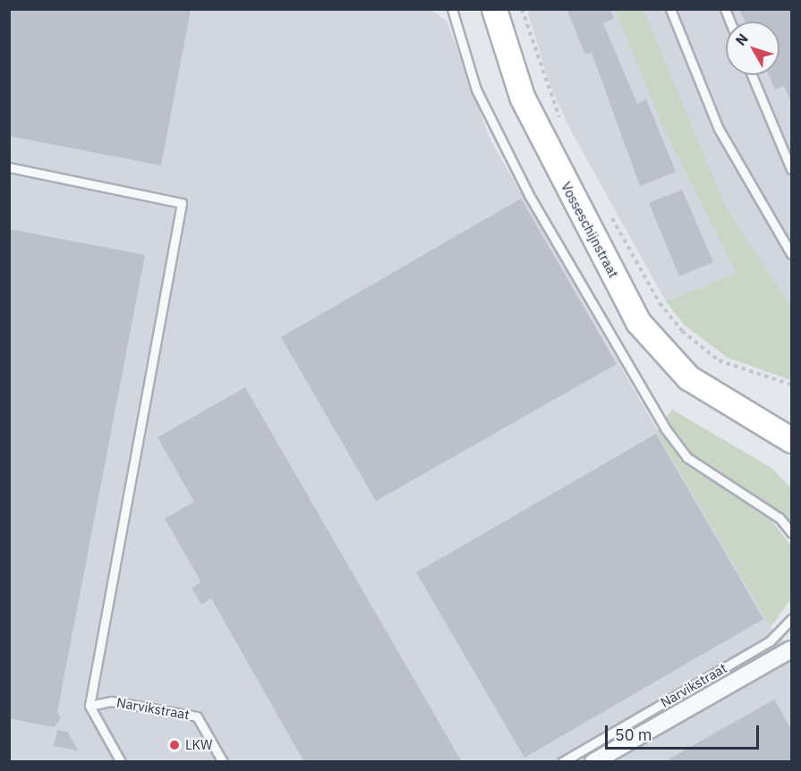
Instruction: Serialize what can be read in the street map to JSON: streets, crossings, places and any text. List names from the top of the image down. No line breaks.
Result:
{"streets":{"street":["Vosseschijnstraat","Narvikstraat"]},"places":["LKW"],"scale_bar":"50 m","north":"top left"}
